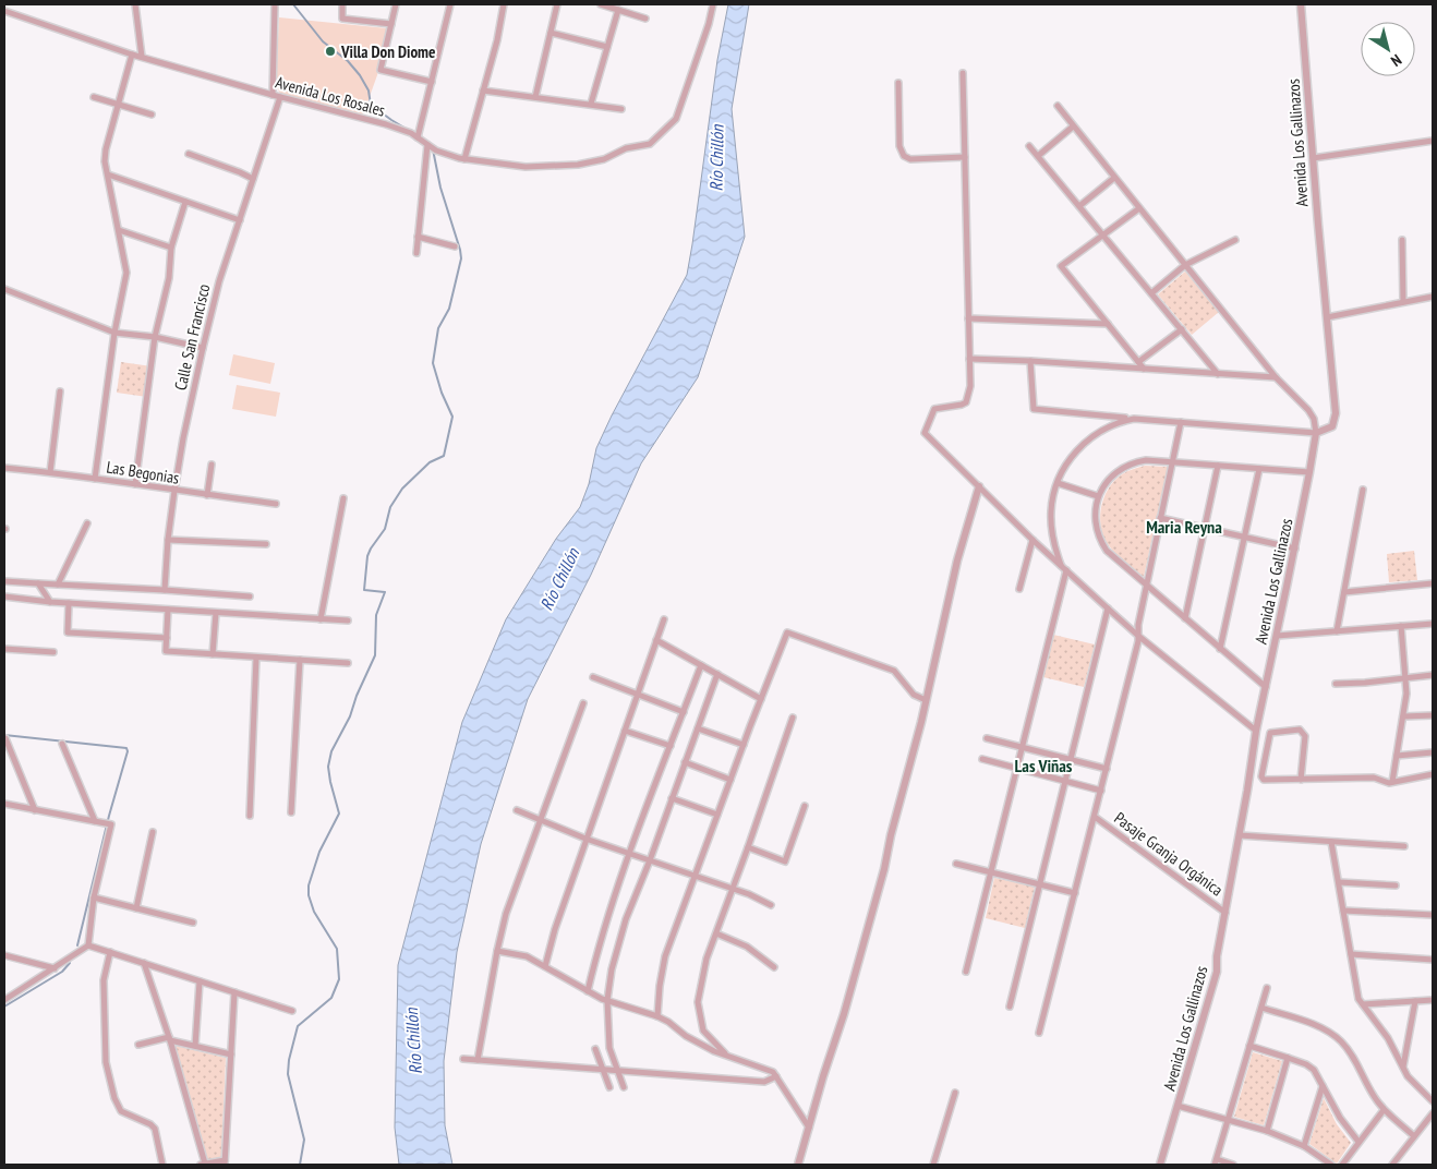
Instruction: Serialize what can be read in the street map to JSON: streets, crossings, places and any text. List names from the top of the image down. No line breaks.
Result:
{"streets":{"street":["Avenida Los Rosales","Avenida Los Gallinazos","Calle San Francisco","Las Begonias","Pasaje Granja Orgánica"]},"crossings":[["Avenida Los Rosales","Calle San Francisco"],["Avenida Los Gallinazos","Pasaje Granja Orgánica"],["Calle San Francisco","Las Begonias"]],"districts":["Maria Reyna","Las Viñas"],"water":["Río Chillón"],"places":["Villa Don Diome"],"north":"bottom right"}
